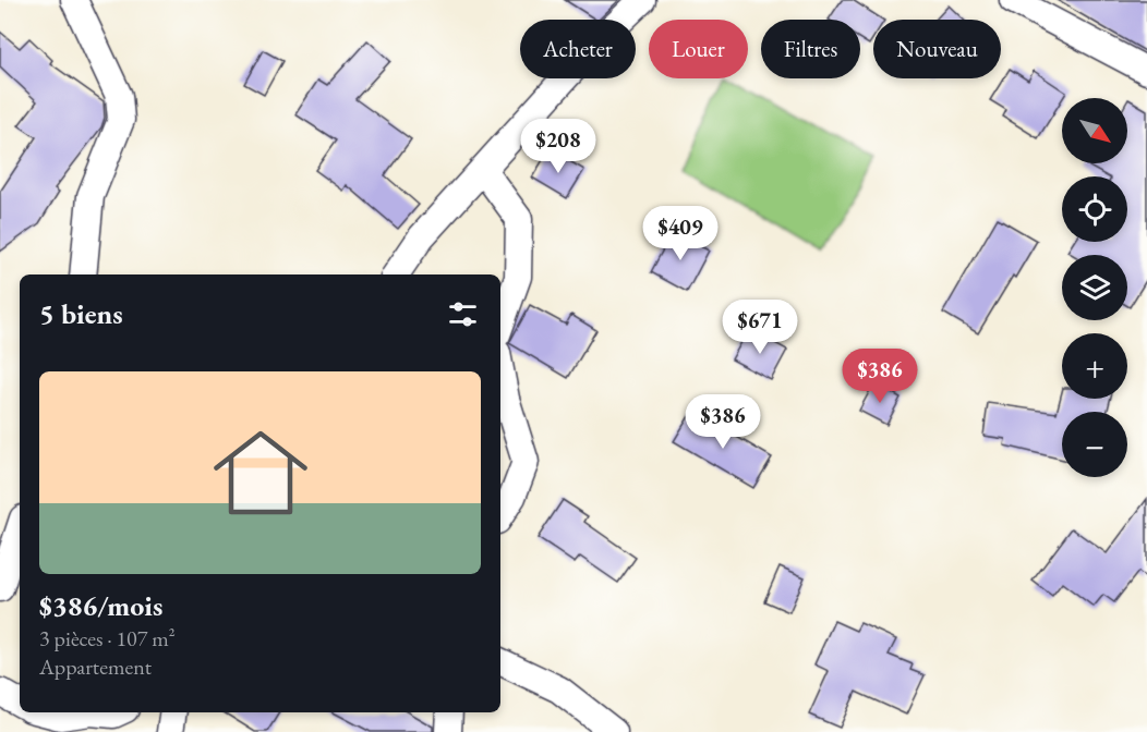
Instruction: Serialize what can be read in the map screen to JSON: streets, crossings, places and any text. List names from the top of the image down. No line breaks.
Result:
{"north":"bottom right","page":{"chip":["Acheter","Louer","Filtres","Nouveau"],"map_buttons":["+","−"],"price":["$208","$409","$671","$386","$386"],"heading":"5 biens","list":[{"name":"$386/mois","note":"3 pièces · 107 m² · Appartement"}]}}
